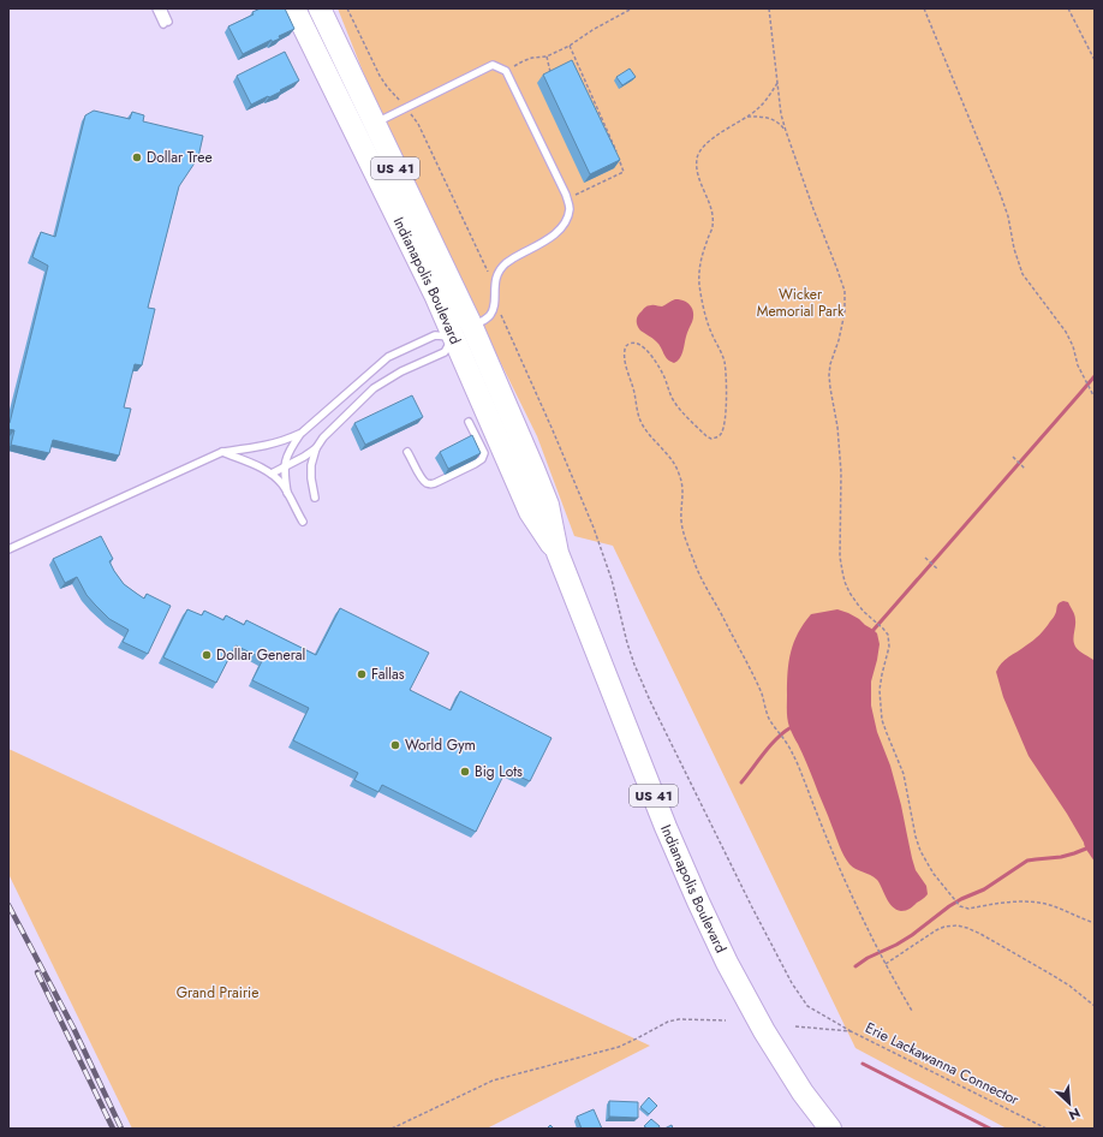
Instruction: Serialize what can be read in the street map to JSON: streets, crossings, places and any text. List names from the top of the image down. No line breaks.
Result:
{"streets":{"highway":["US 41","Indianapolis Boulevard"],"path":["Erie Lackawanna Connector"]},"parks":["Wicker Memorial Park","Grand Prairie"],"places":["Dollar Tree","Dollar General","Fallas","World Gym","Big Lots"],"north":"bottom right"}
